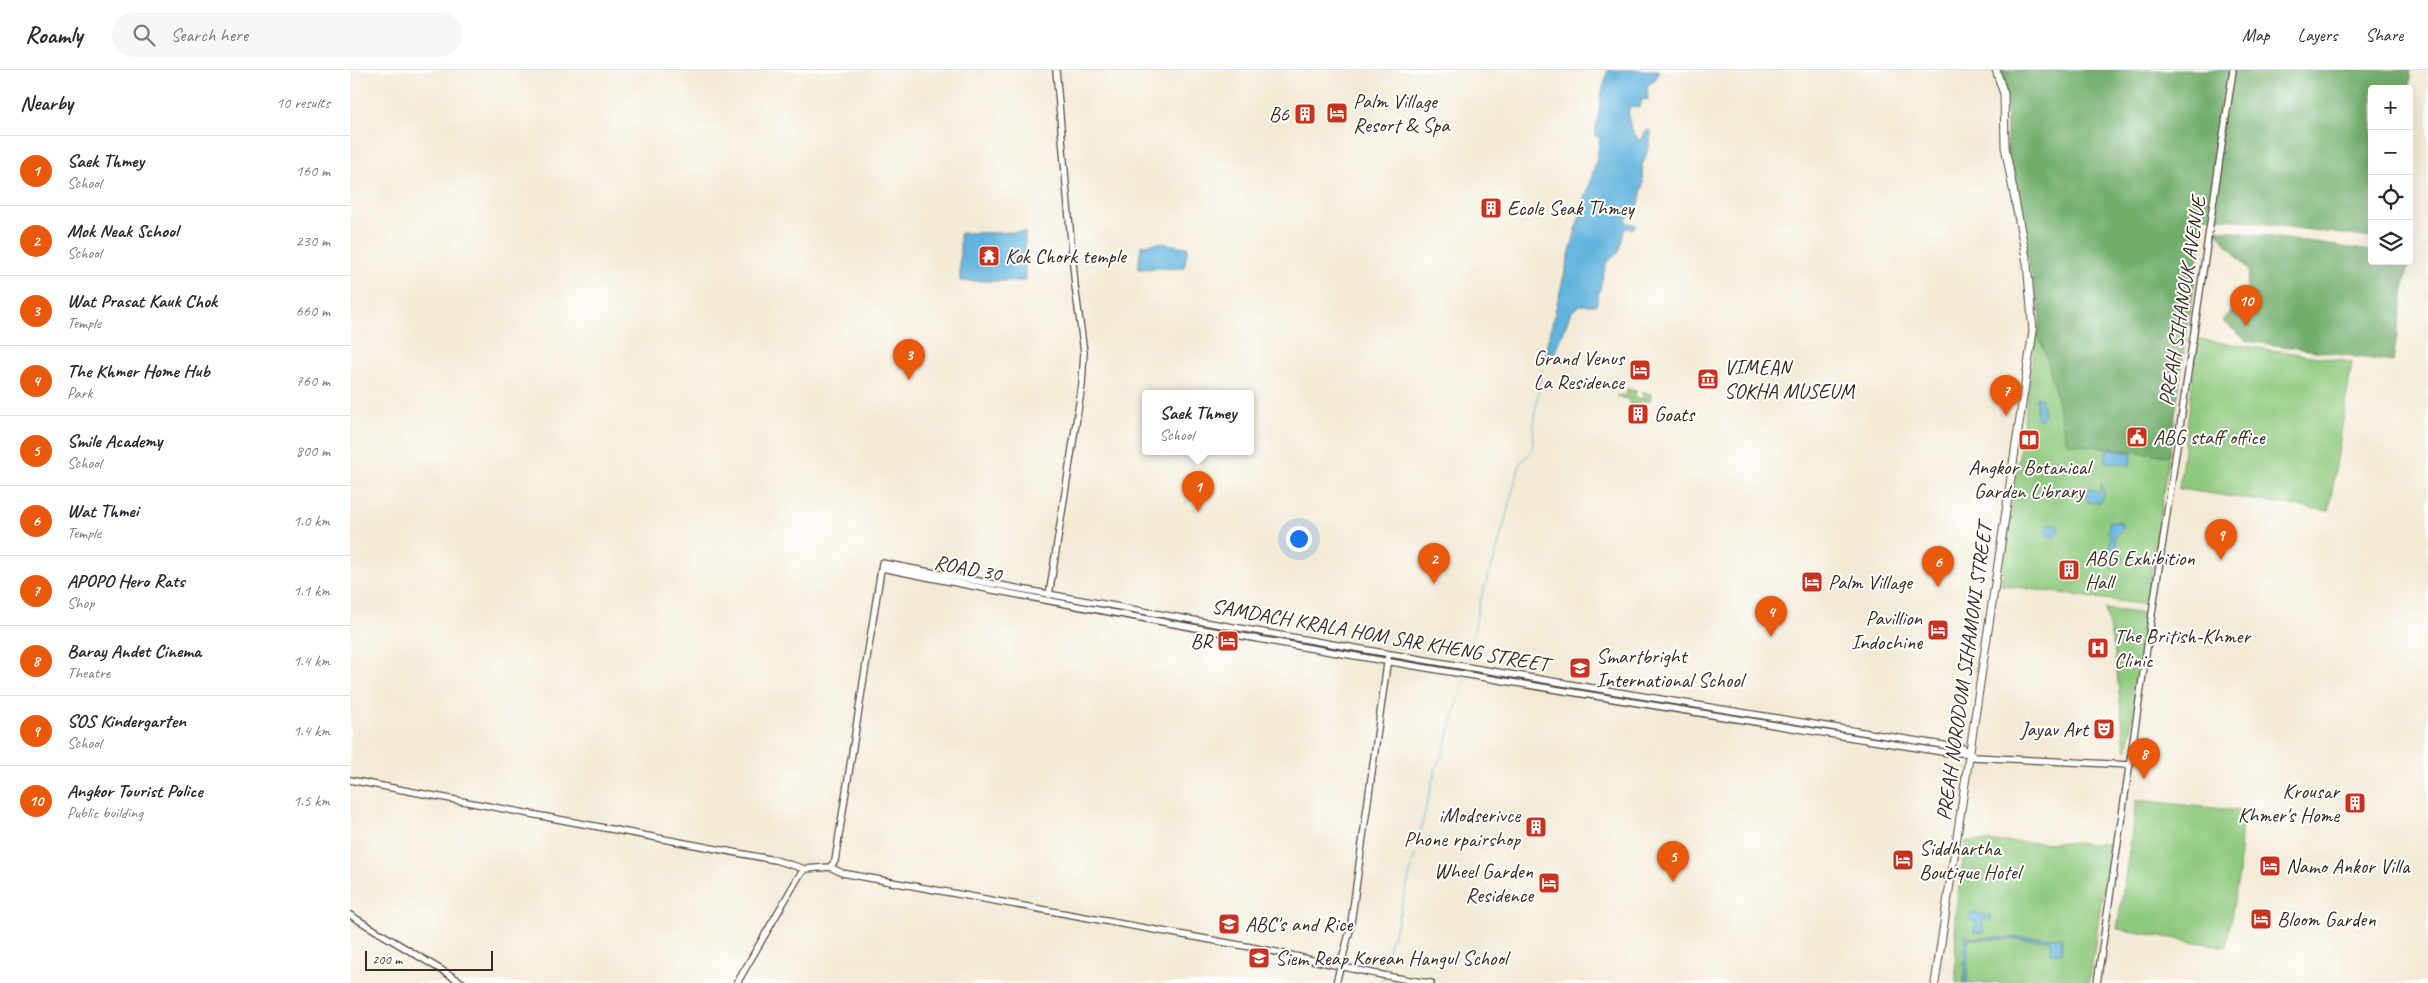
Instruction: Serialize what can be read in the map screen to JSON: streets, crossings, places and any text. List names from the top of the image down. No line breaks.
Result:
{"streets":{"main road":["PREAH NORODOM SIHAMONI STREET"],"street":["PREAH SIHANOUK AVENUE","ROAD 30","SAMDACH KRALA HOM SAR KHENG STREET"]},"crossings":[["PREAH SIHANOUK AVENUE","SAMDACH KRALA HOM SAR KHENG STREET"],["ROAD 30","SAMDACH KRALA HOM SAR KHENG STREET"],["SAMDACH KRALA HOM SAR KHENG STREET","PREAH NORODOM SIHAMONI STREET"]],"places":{"hotel":["Palm Village Resort & Spa","Grand Venus La Residence","Palm Village","Pavillion Indochine","BR","Siddhartha Boutique Hotel","Namo Ankor Villa","Wheel Garden Residence","Bloom Garden"],"building":["B6","Ecole Seak Thmey","Goats","ABG Exhibition Hall","Krousar Khmer's Home","iModserivce Phone rpairshop"],"temple":["Kok Chork temple"],"museum":["VIMEAN SOKHA MUSEUM"],"public building":["ABG staff office"],"library":["Angkor Botanical Garden Library"],"hospital":["The British-Khmer Clinic"],"school or university":["Smartbright International School","ABC's and Rice","Siem Reap Korean Hangul School"],"theatre":["Jayav Art"]},"scale_bar":"200 m","page":{"header":"Roamly","search":"Search here","nav":["Map","Layers","Share"],"heading":["Nearby","10 results"],"map_buttons":["+","−"],"list":[{"mark":"1","name":"Saek Thmey","note":"School","value":"160 m"},{"mark":"2","name":"Mok Neak School","note":"School","value":"230 m"},{"mark":"3","name":"Wat Prasat Kauk Chok","note":"Temple","value":"660 m"},{"mark":"4","name":"The Khmer Home Hub","note":"Park","value":"760 m"},{"mark":"5","name":"Smile Academy","note":"School","value":"800 m"},{"mark":"6","name":"Wat Thmei","note":"Temple","value":"1.0 km"},{"mark":"7","name":"APOPO Hero Rats","note":"Shop","value":"1.1 km"},{"mark":"8","name":"Baray Andet Cinema","note":"Theatre","value":"1.4 km"},{"mark":"9","name":"SOS Kindergarten","note":"School","value":"1.4 km"},{"mark":"10","name":"Angkor Tourist Police","note":"Public building","value":"1.5 km"}],"pins":["10","3","7","1","9","2","6","4","8","5"],"popup":["Saek Thmey","School"],"scale":"200 m"}}
